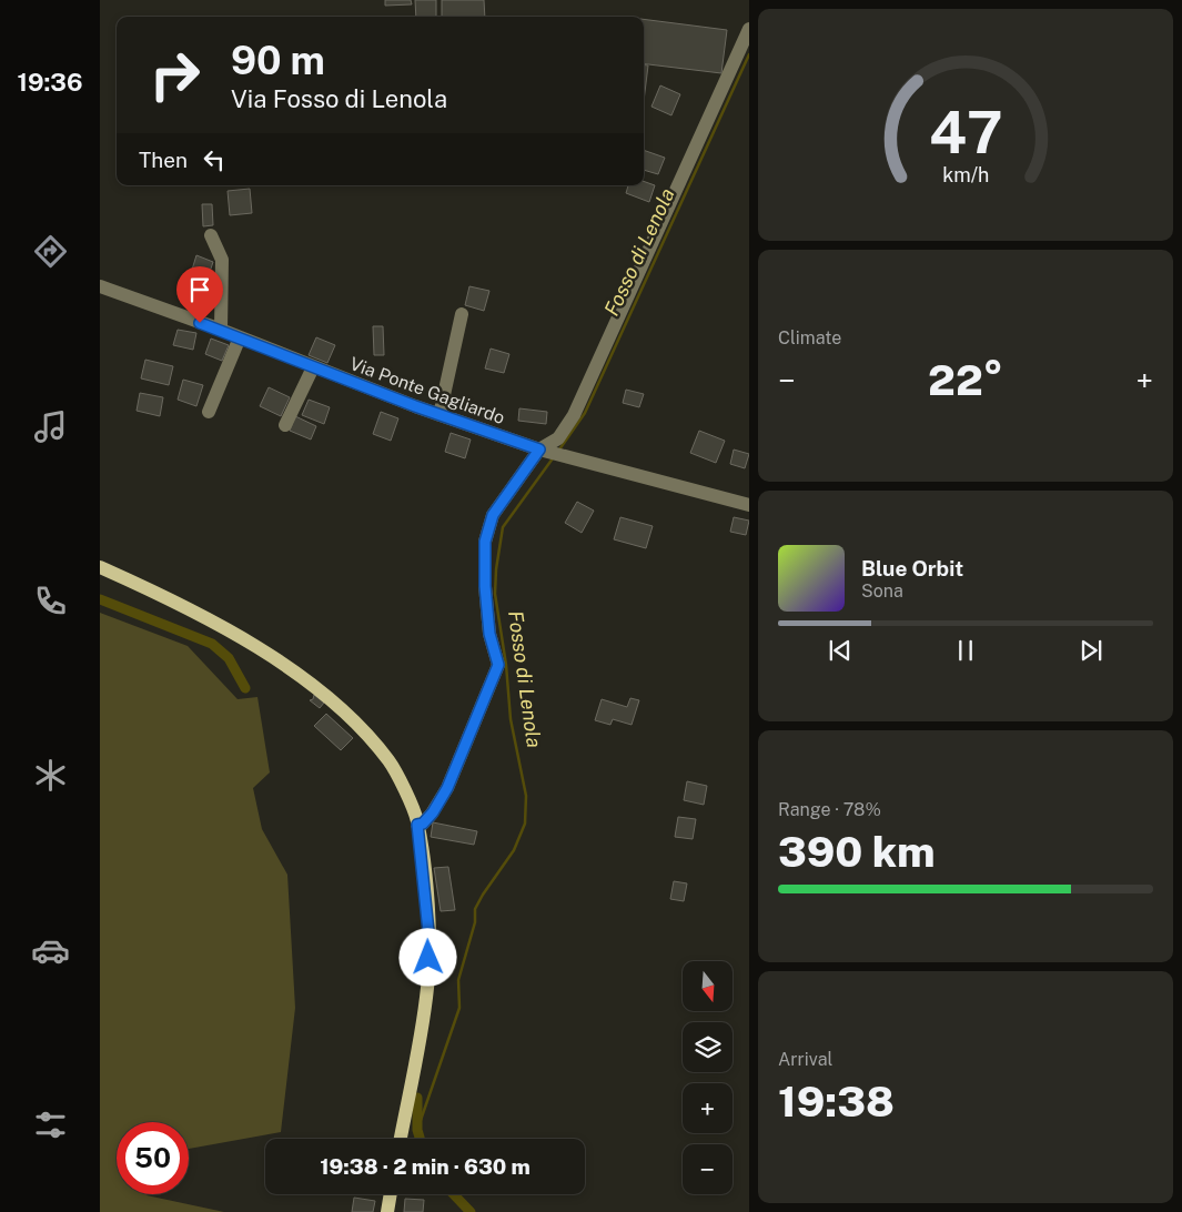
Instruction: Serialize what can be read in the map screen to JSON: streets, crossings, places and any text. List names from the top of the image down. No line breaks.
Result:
{"streets":{"street":["Via Ponte Gagliardo"]},"water":["Fosso di Lenola"],"north":"bottom","page":{"tabs":"19:36","turn":["90 m","Via Fosso di Lenola"],"then":"Then","tile":["Climate",["Range · 78%","390 km"],["Arrival","19:38"]],"heat":["−","22°","+"],"song":["Blue Orbit","Sona"],"map_buttons":["+","−"],"limit":"50","trip":"19:38 · 2 min · 630 m","gauge":["47","km/h"]}}
